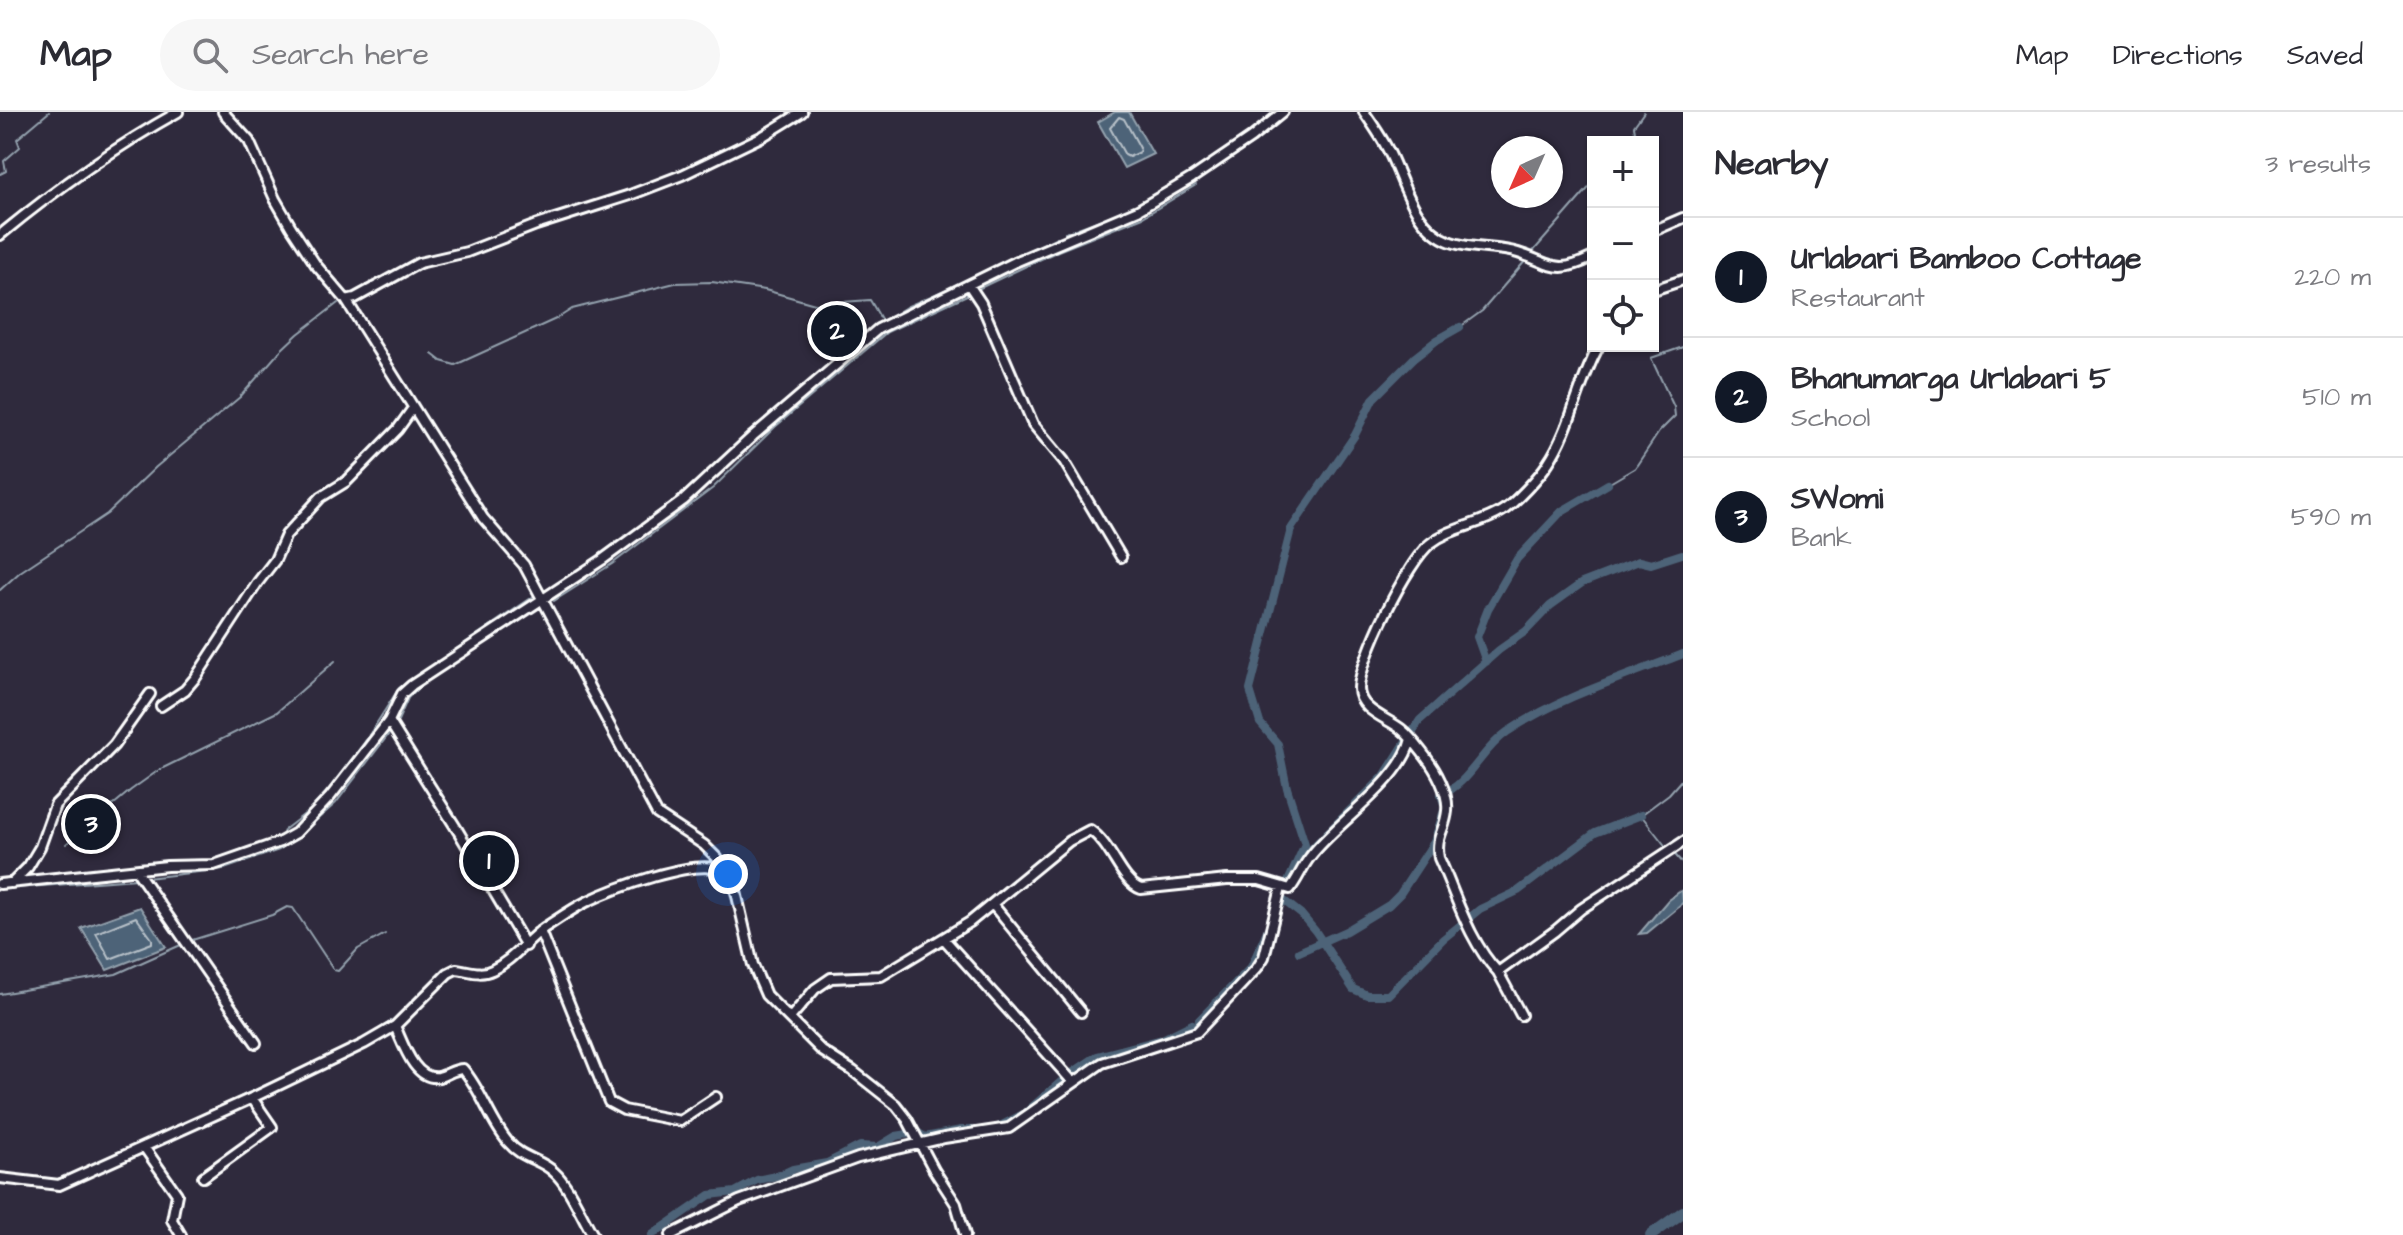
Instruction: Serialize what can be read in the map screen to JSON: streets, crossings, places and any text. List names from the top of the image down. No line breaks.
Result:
{"north":"bottom left","page":{"header":"Map","search":"Search here","nav":["Map","Directions","Saved"],"heading":["Nearby","3 results"],"map_buttons":["+","−"],"list":[{"mark":"1","name":"Urlabari Bamboo Cottage","note":"Restaurant","value":"220 m"},{"mark":"2","name":"Bhanumarga Urlabari 5","note":"School","value":"510 m"},{"mark":"3","name":"SWomi","note":"Bank","value":"590 m"}],"pins":["2","3","1"]}}
